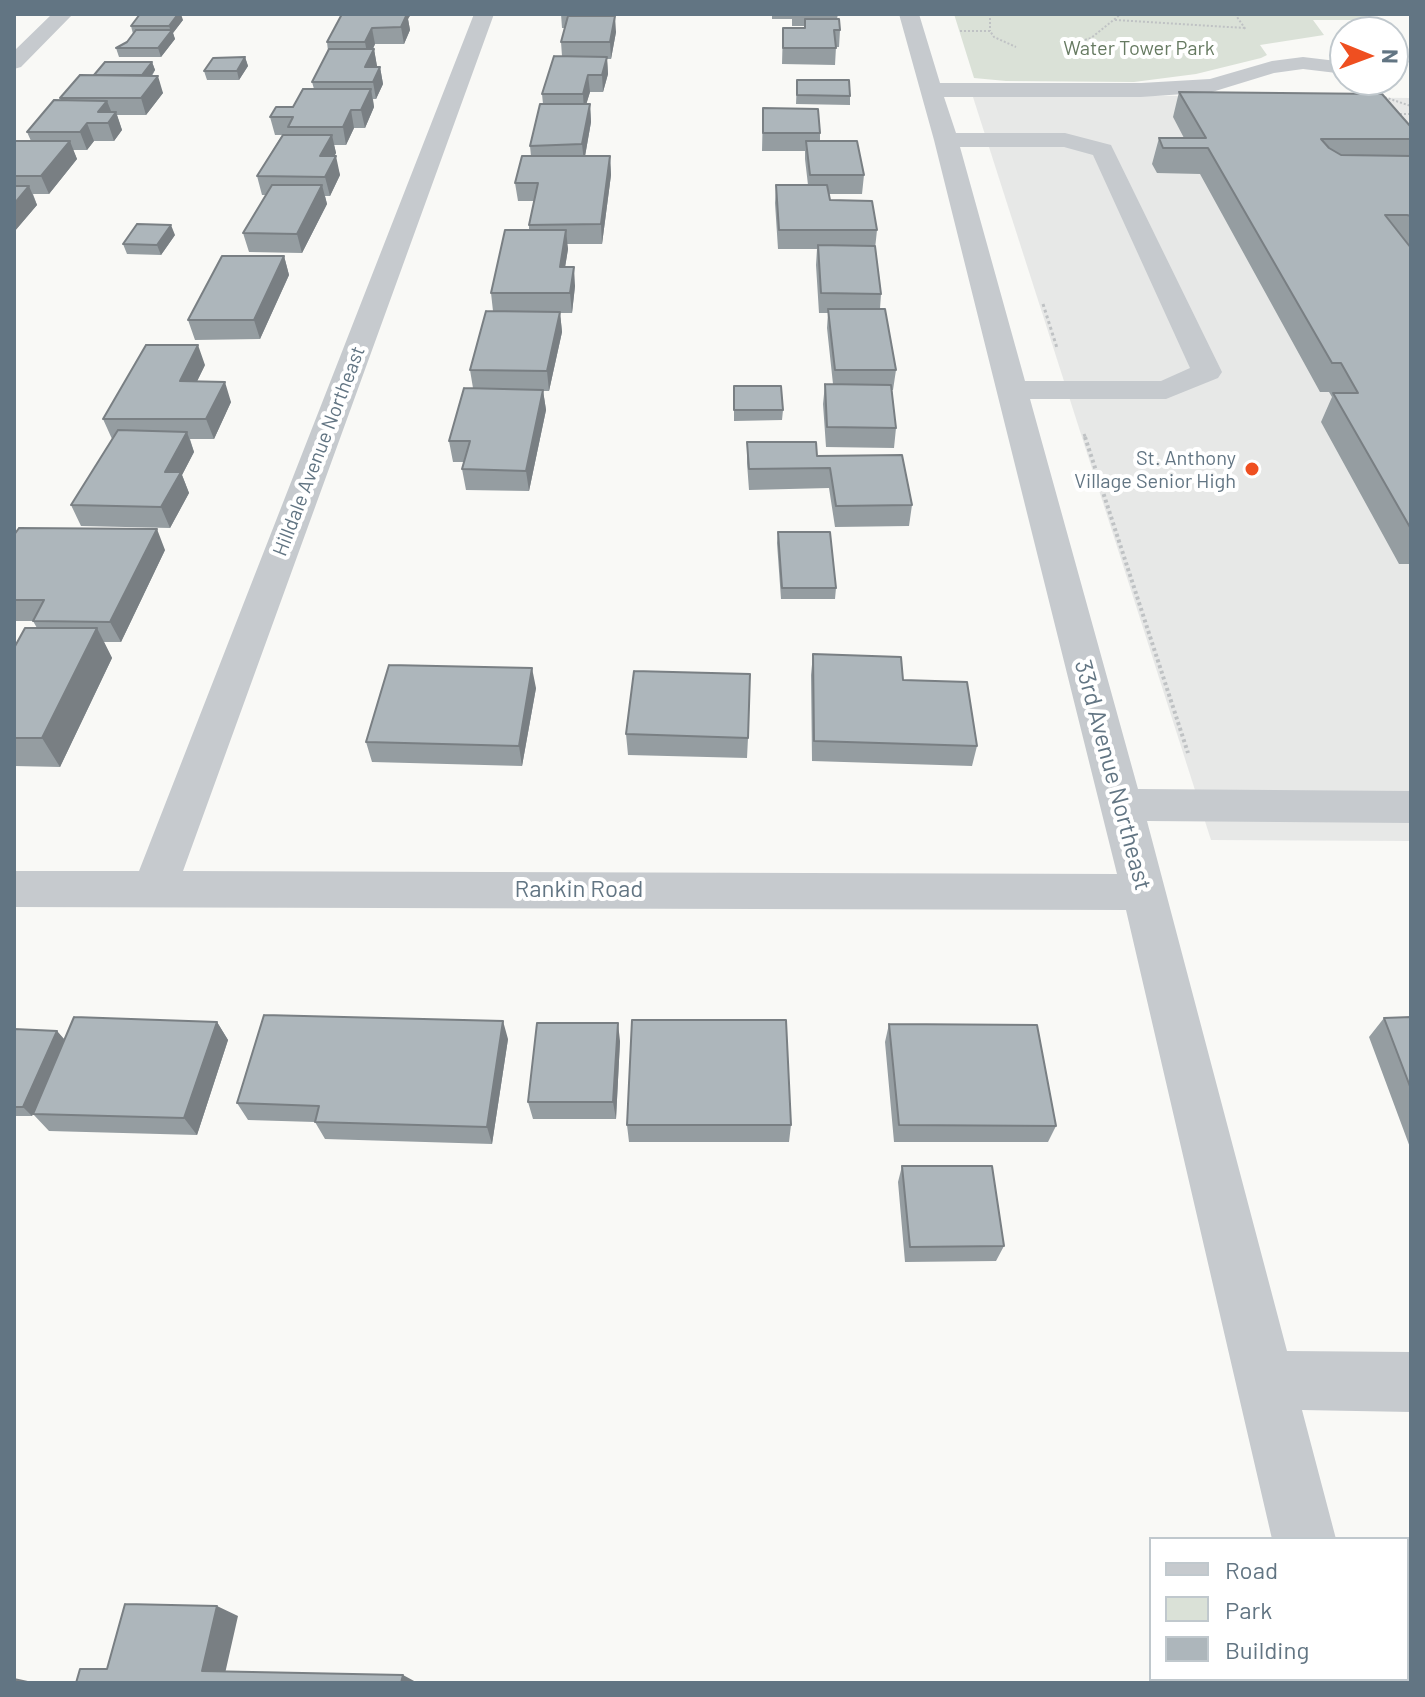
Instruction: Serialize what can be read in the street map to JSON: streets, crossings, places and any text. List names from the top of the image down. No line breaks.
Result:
{"streets":{"street":["Hilldale Avenue Northeast","33rd Avenue Northeast","Rankin Road"]},"crossings":[["Hilldale Avenue Northeast","Rankin Road"],["33rd Avenue Northeast","Rankin Road"]],"parks":["Water Tower Park"],"places":["St. Anthony Village Senior High"],"legend":["Road","Park","Building"],"north":"right"}
